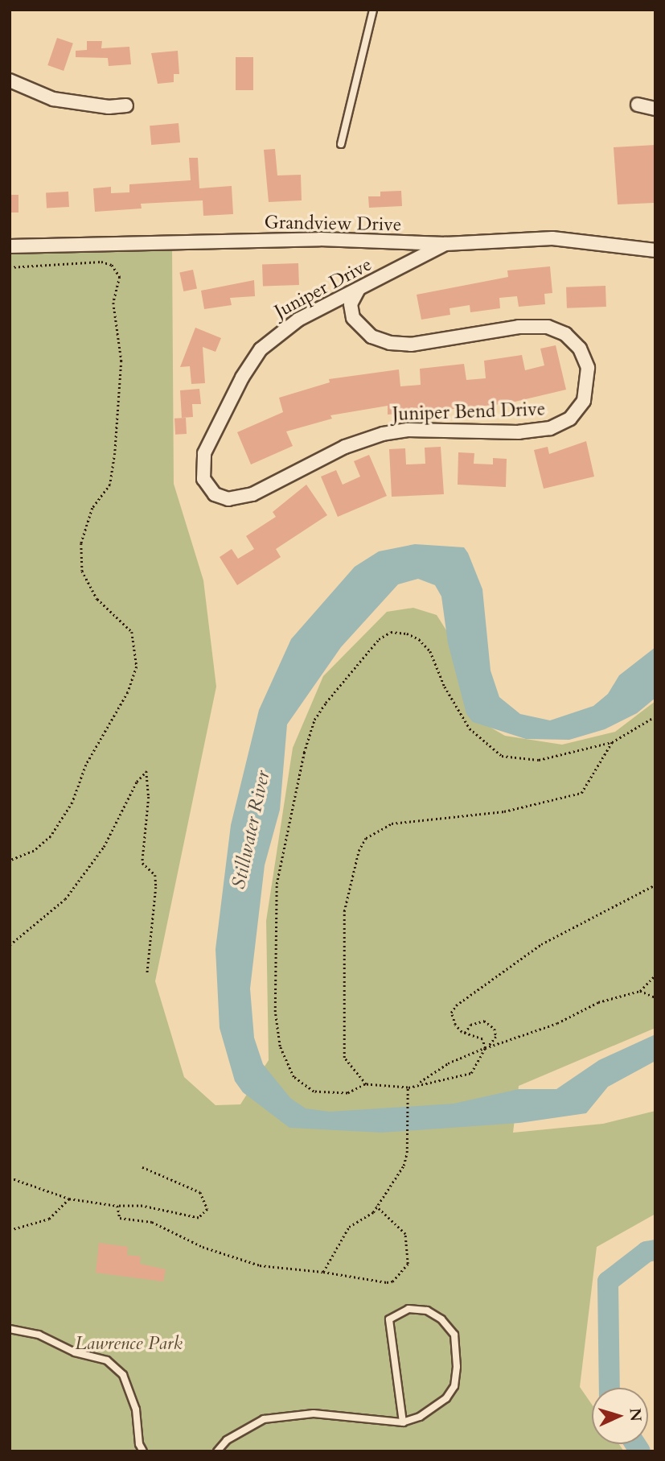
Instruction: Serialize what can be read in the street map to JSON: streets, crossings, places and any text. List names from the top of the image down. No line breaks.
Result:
{"streets":{"street":["Grandview Drive","Juniper Drive","Juniper Bend Drive"]},"crossings":[["Grandview Drive","Juniper Drive"],["Juniper Drive","Juniper Bend Drive"]],"water":["Stillwater River"],"parks":["Lawrence Park"],"north":"right"}
